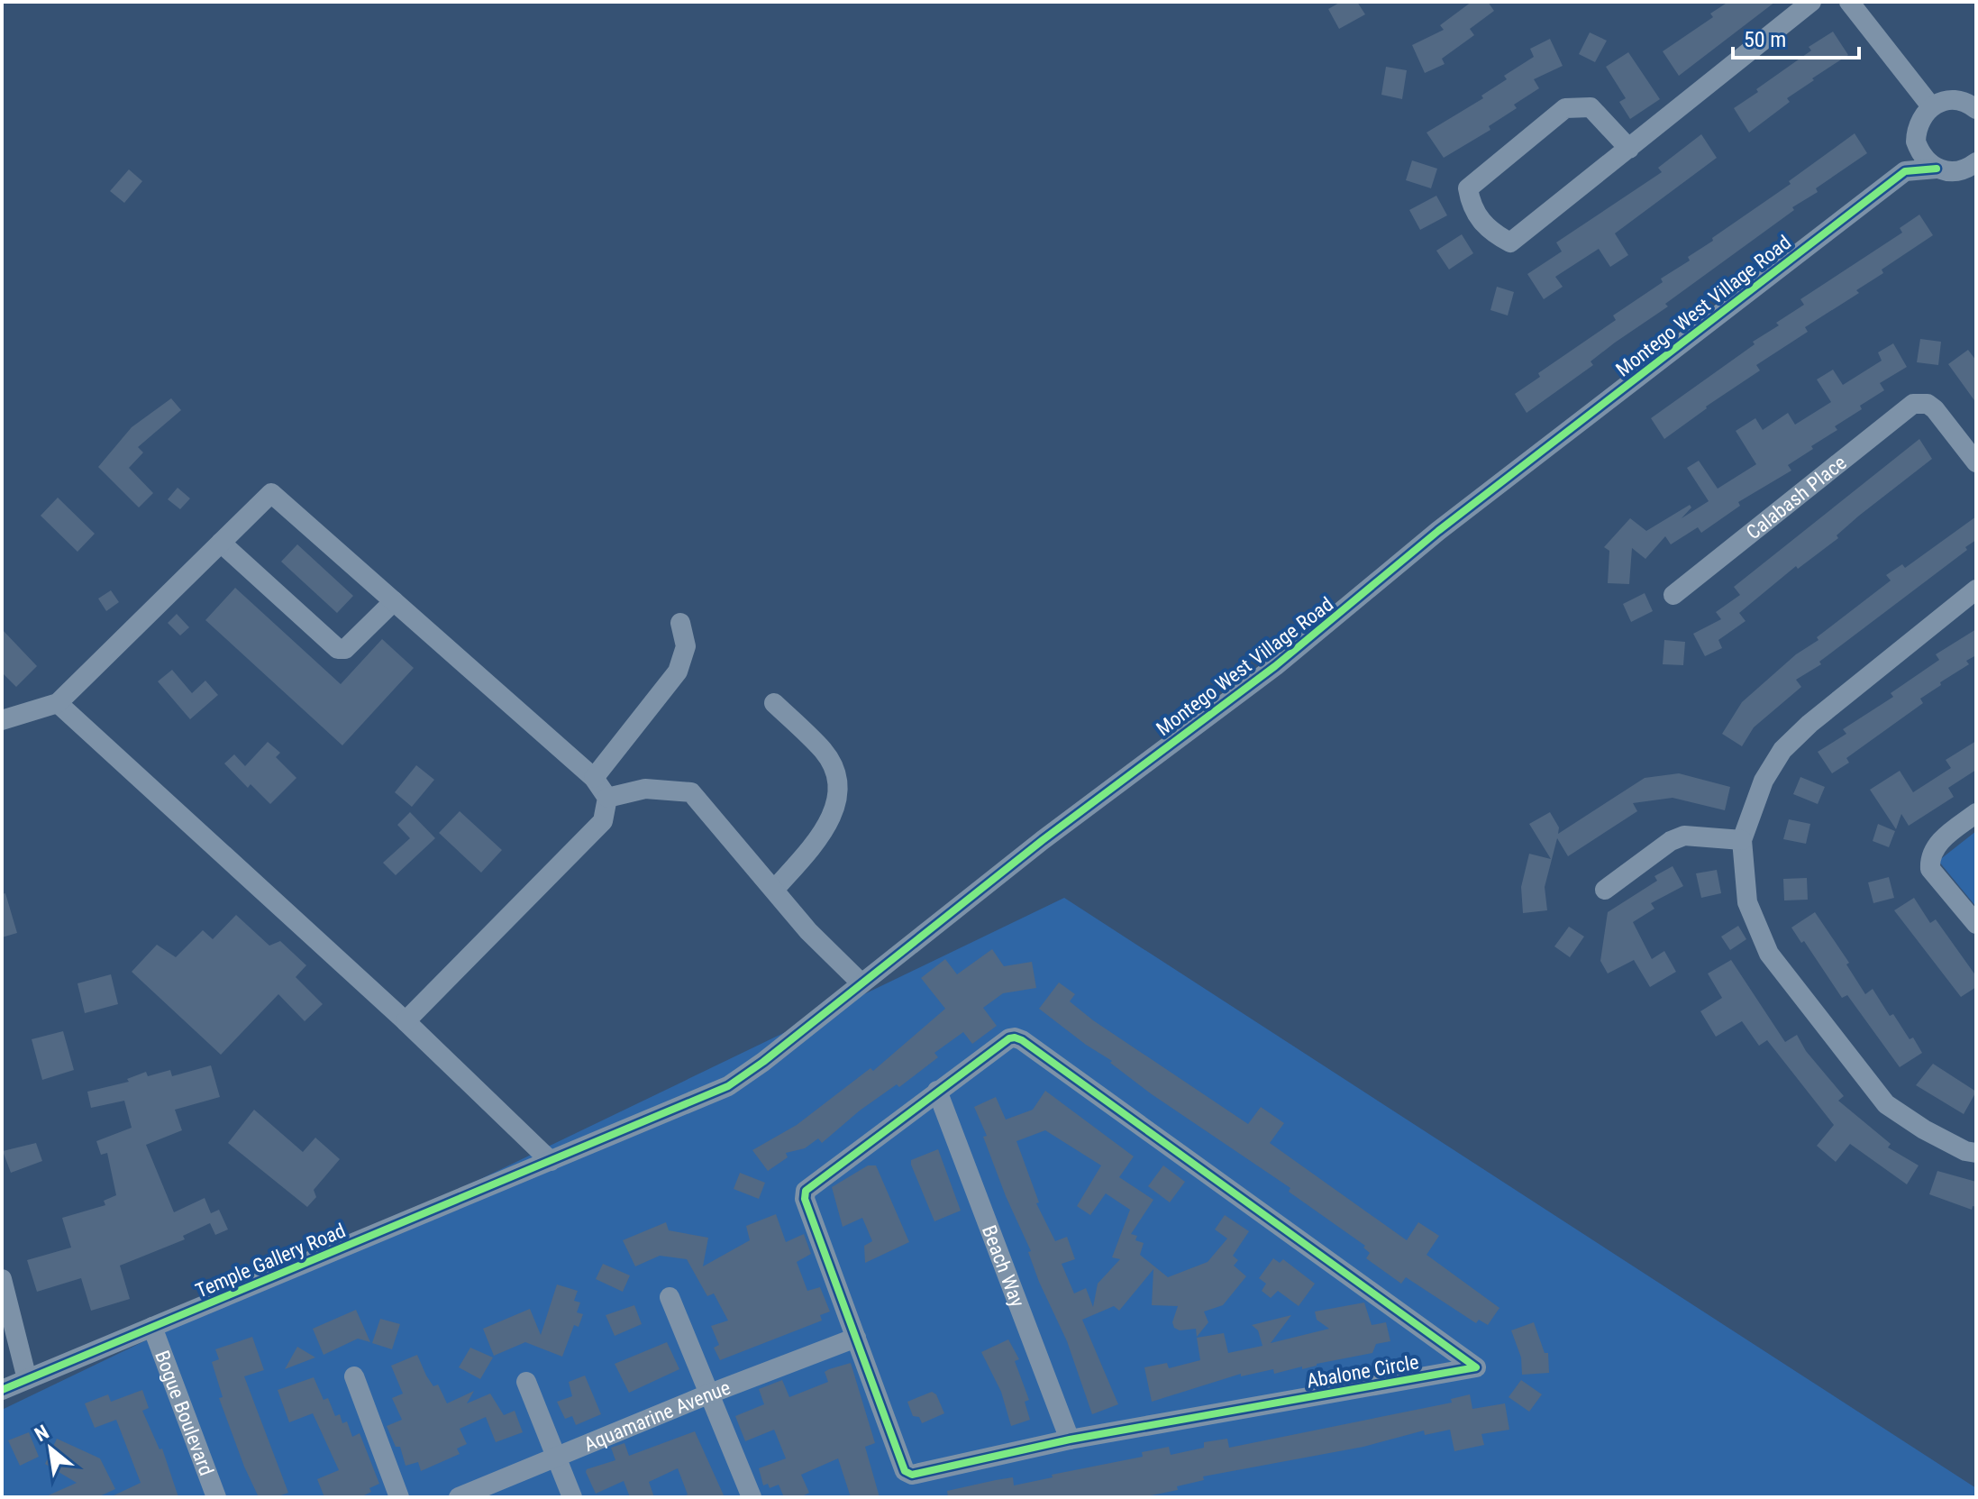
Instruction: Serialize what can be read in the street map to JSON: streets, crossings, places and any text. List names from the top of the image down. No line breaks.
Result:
{"streets":{"street":["Montego West Village Road","Calabash Place","Temple Gallery Road","Beach Way","Abalone Circle","Bogue Boulevard","Aquamarine Avenue"]},"crossings":[["Montego West Village Road","Temple Gallery Road"],["Temple Gallery Road","Bogue Boulevard"],["Beach Way","Abalone Circle"],["Abalone Circle","Aquamarine Avenue"]],"scale_bar":"50 m","north":"top left"}
